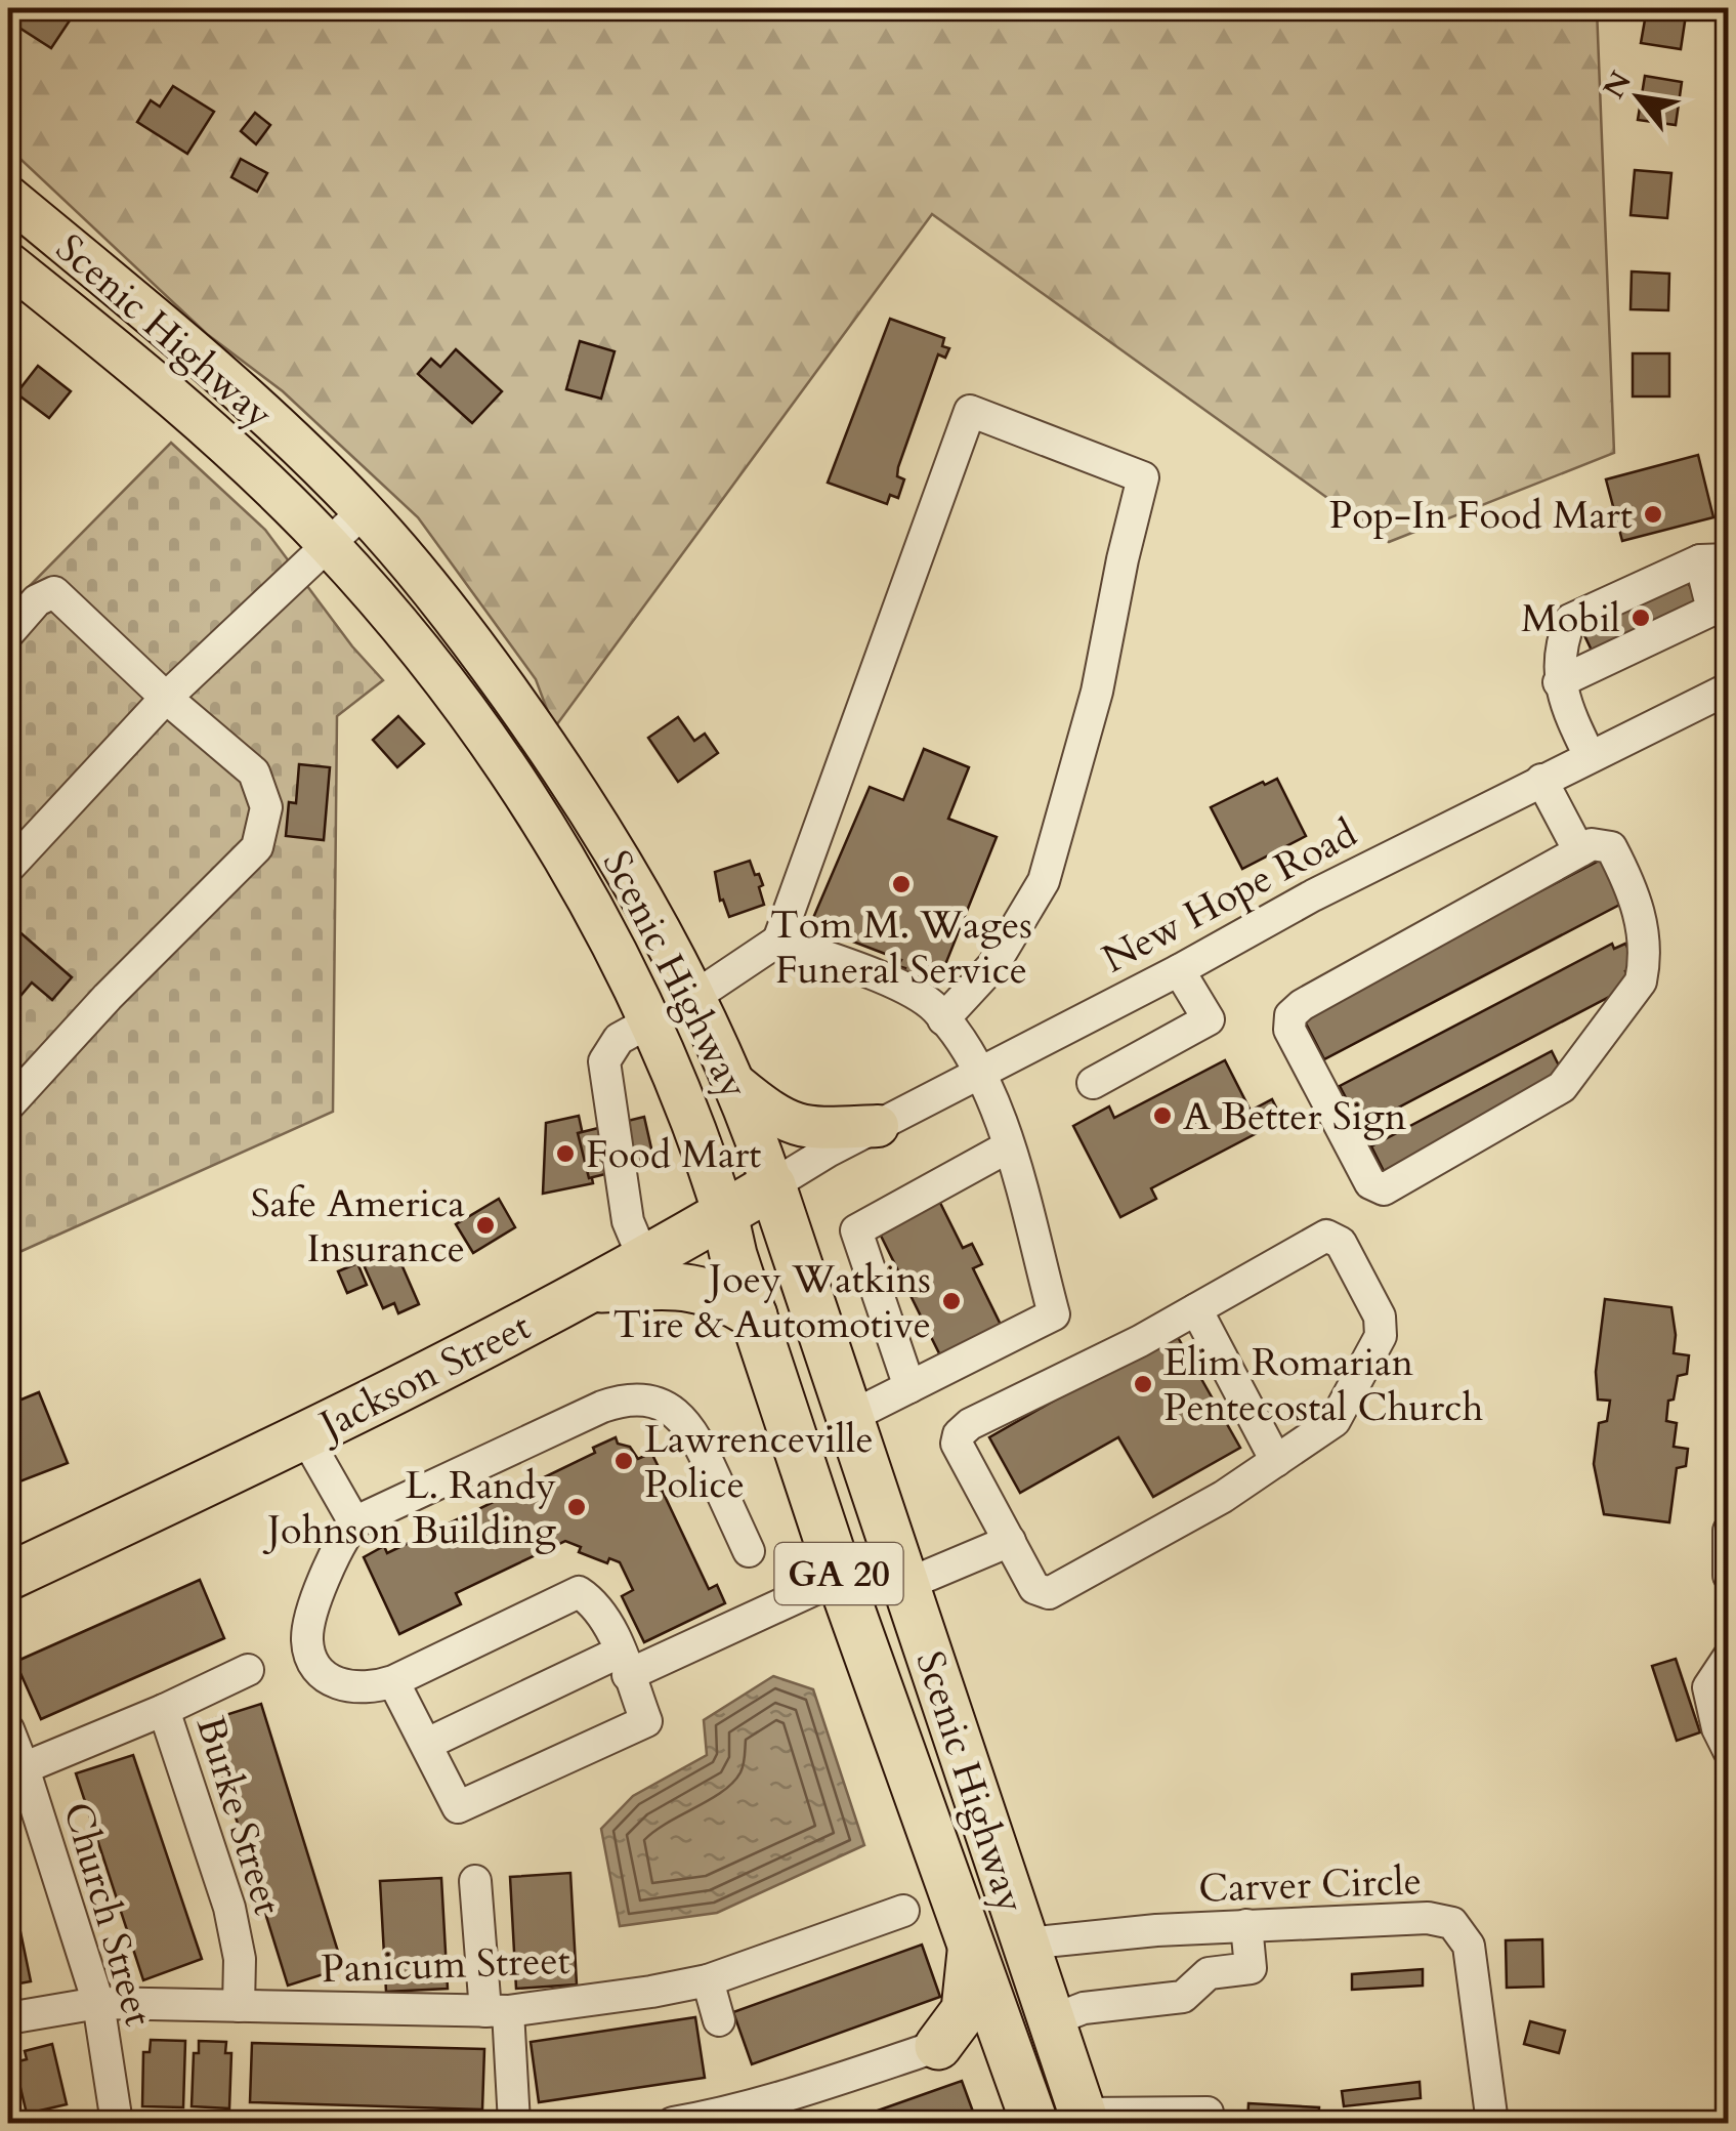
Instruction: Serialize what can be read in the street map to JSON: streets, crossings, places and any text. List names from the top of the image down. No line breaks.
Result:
{"streets":{"highway":["Scenic Highway","Jackson Street","GA 20"],"street":["New Hope Road","Burke Street","Carver Circle","Church Street","Panicum Street"]},"crossings":[["Scenic Highway","New Hope Road"],["Scenic Highway","Jackson Street"],["Scenic Highway","Carver Circle"],["New Hope Road","Jackson Street"],["Burke Street","Panicum Street"],["Church Street","Panicum Street"]],"places":["Pop-In Food Mart","Mobil","Tom M. Wages Funeral Service","A Better Sign","Food Mart","Safe America Insurance","Joey Watkins Tire & Automotive","Elim Romarian Pentecostal Church","Lawrenceville Police","L. Randy Johnson Building"],"north":"top left"}
